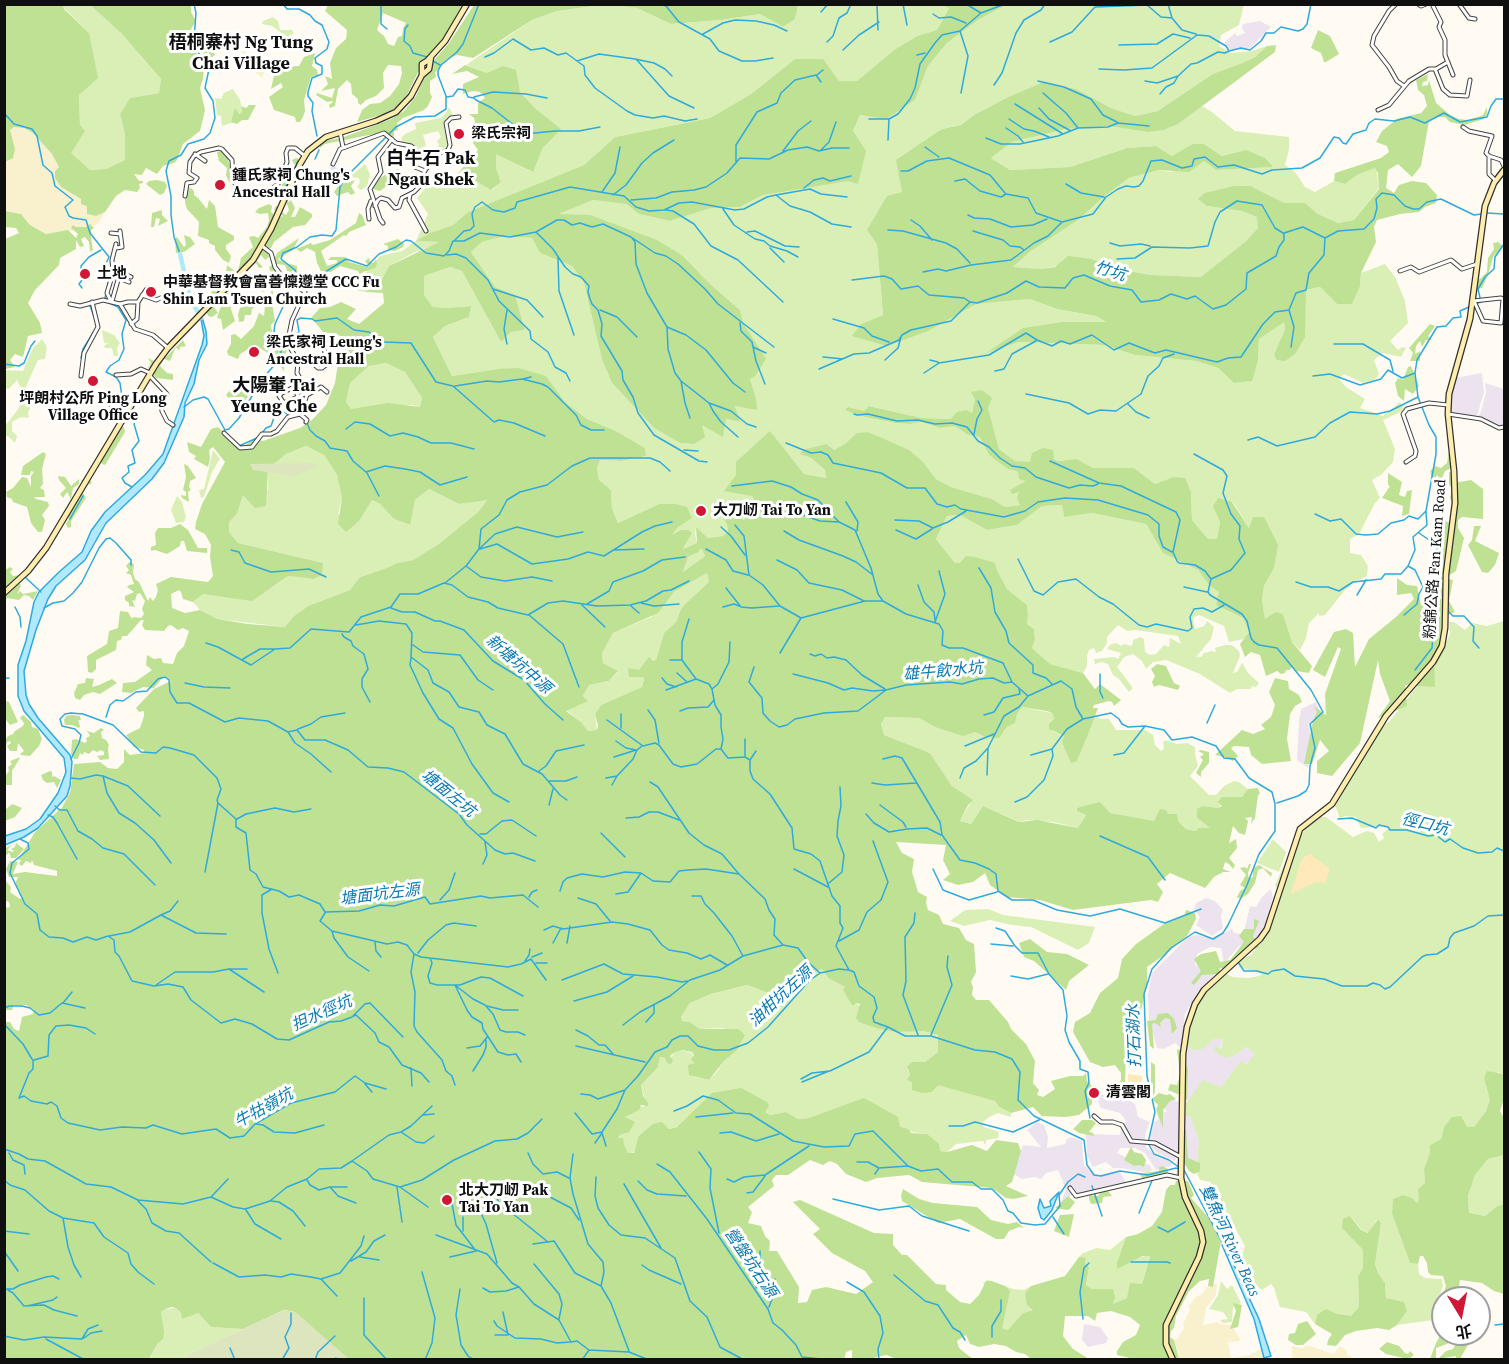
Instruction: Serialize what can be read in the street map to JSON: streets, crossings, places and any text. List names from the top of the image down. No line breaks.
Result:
{"streets":{"main road":["粉錦公路 Fan Kam Road"]},"districts":["梧桐寨村 Ng Tung Chai Village","白牛石 Pak Ngau Shek","大陽輋 Tai Yeung Che"],"water":["竹坑","新塘坑中源","雄牛飲水坑","塘面左坑","徑口坑","塘面坑左源","油柑坑左源","担水徑坑","打石湖水","牛牯嶺坑","雙魚河 River Beas","營盤坑右源"],"places":["梁氏宗祠","鍾氏家祠 Chung's Ancestral Hall","土地","中華基督教會富善懍遵堂 CCC Fu Shin Lam Tsuen Church","梁氏家祠 Leung's Ancestral Hall","坪朗村公所 Ping Long Village Office","大刀屻 Tai To Yan","清雲閣","北大刀屻 Pak Tai To Yan"],"north":"bottom"}
